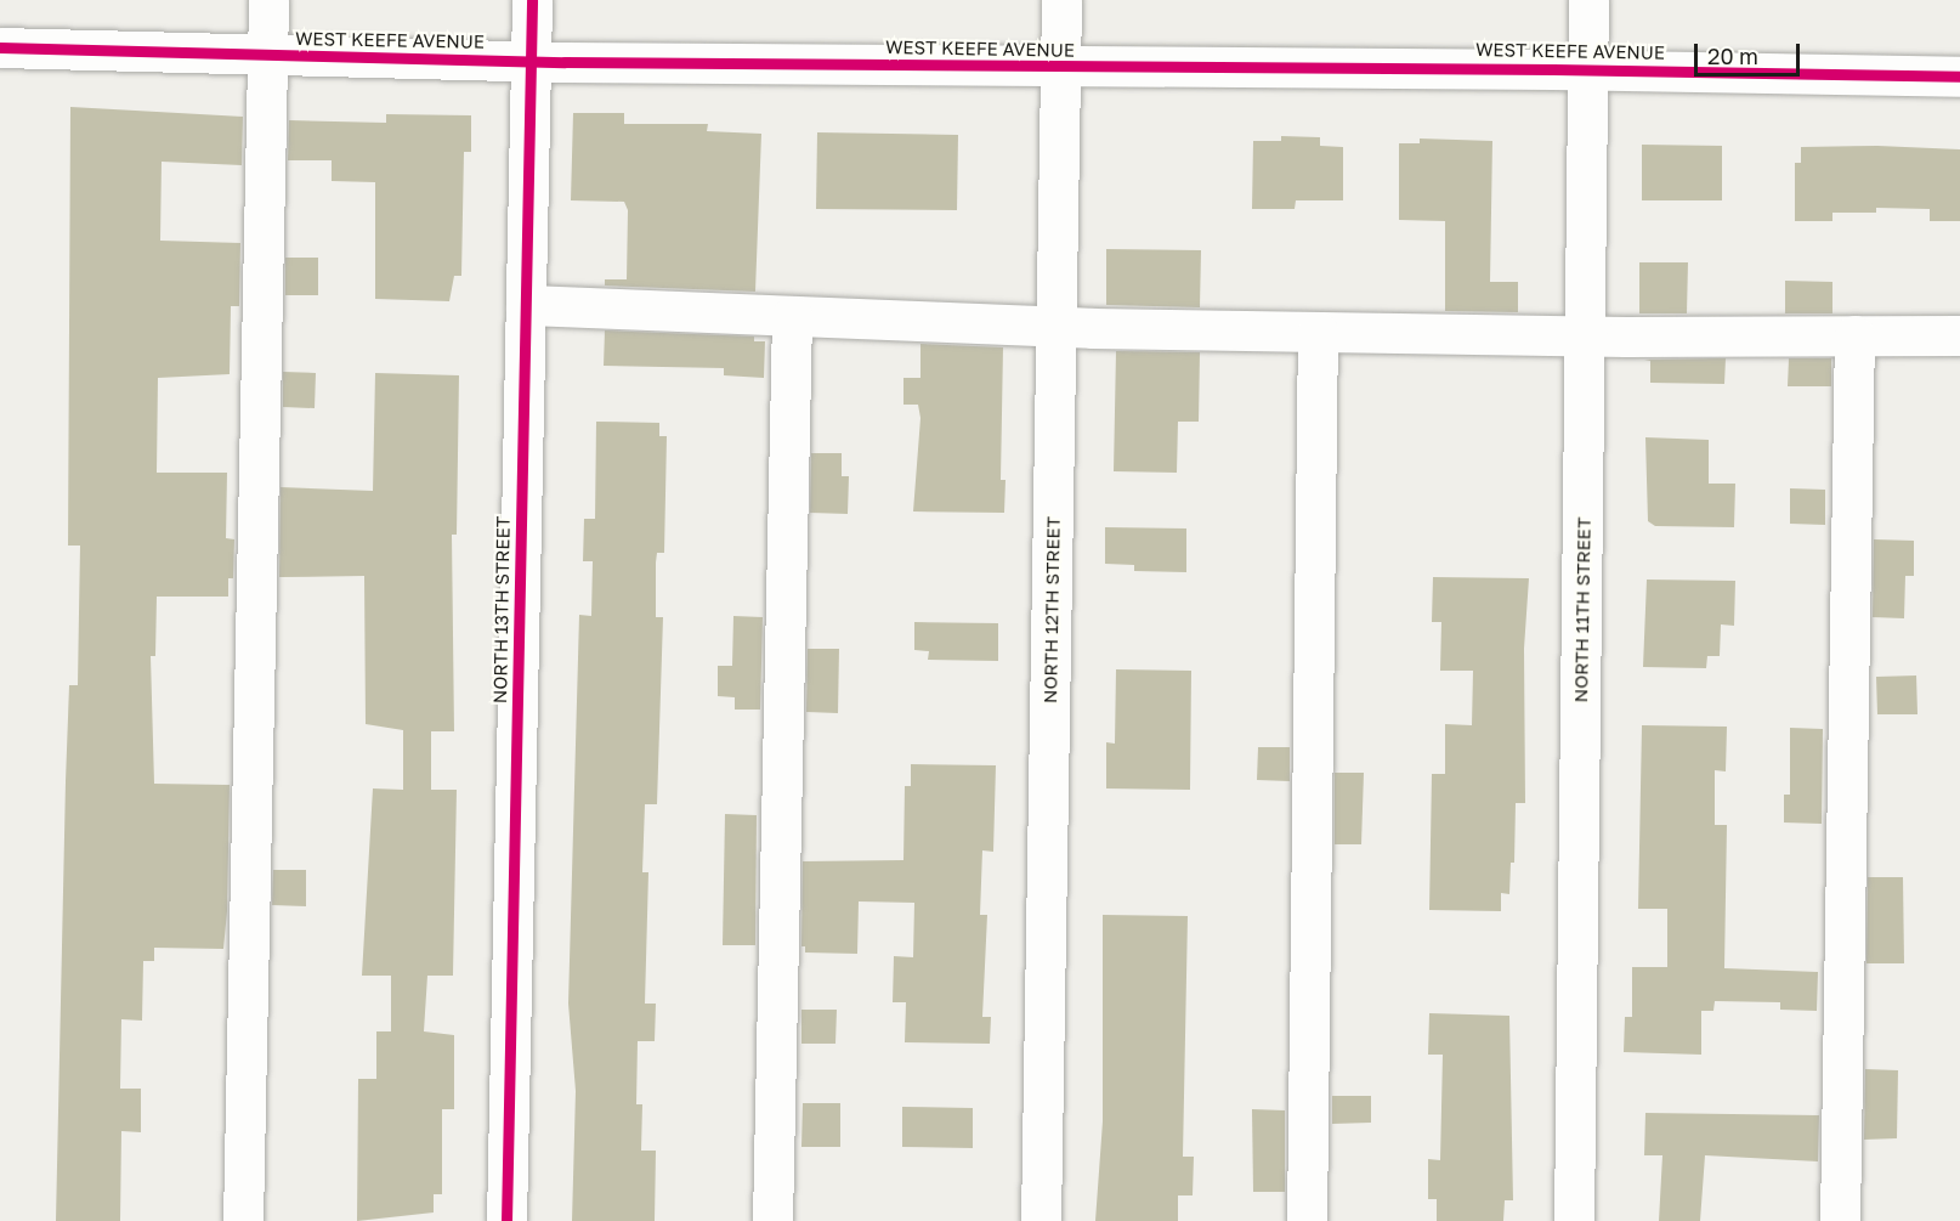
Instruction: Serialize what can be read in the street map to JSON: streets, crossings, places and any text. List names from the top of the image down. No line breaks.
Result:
{"streets":{"street":["WEST KEEFE AVENUE","NORTH 13TH STREET","NORTH 12TH STREET","NORTH 11TH STREET"]},"crossings":[["WEST KEEFE AVENUE","NORTH 13TH STREET"],["WEST KEEFE AVENUE","NORTH 12TH STREET"],["WEST KEEFE AVENUE","NORTH 11TH STREET"]],"scale_bar":"20 m"}
